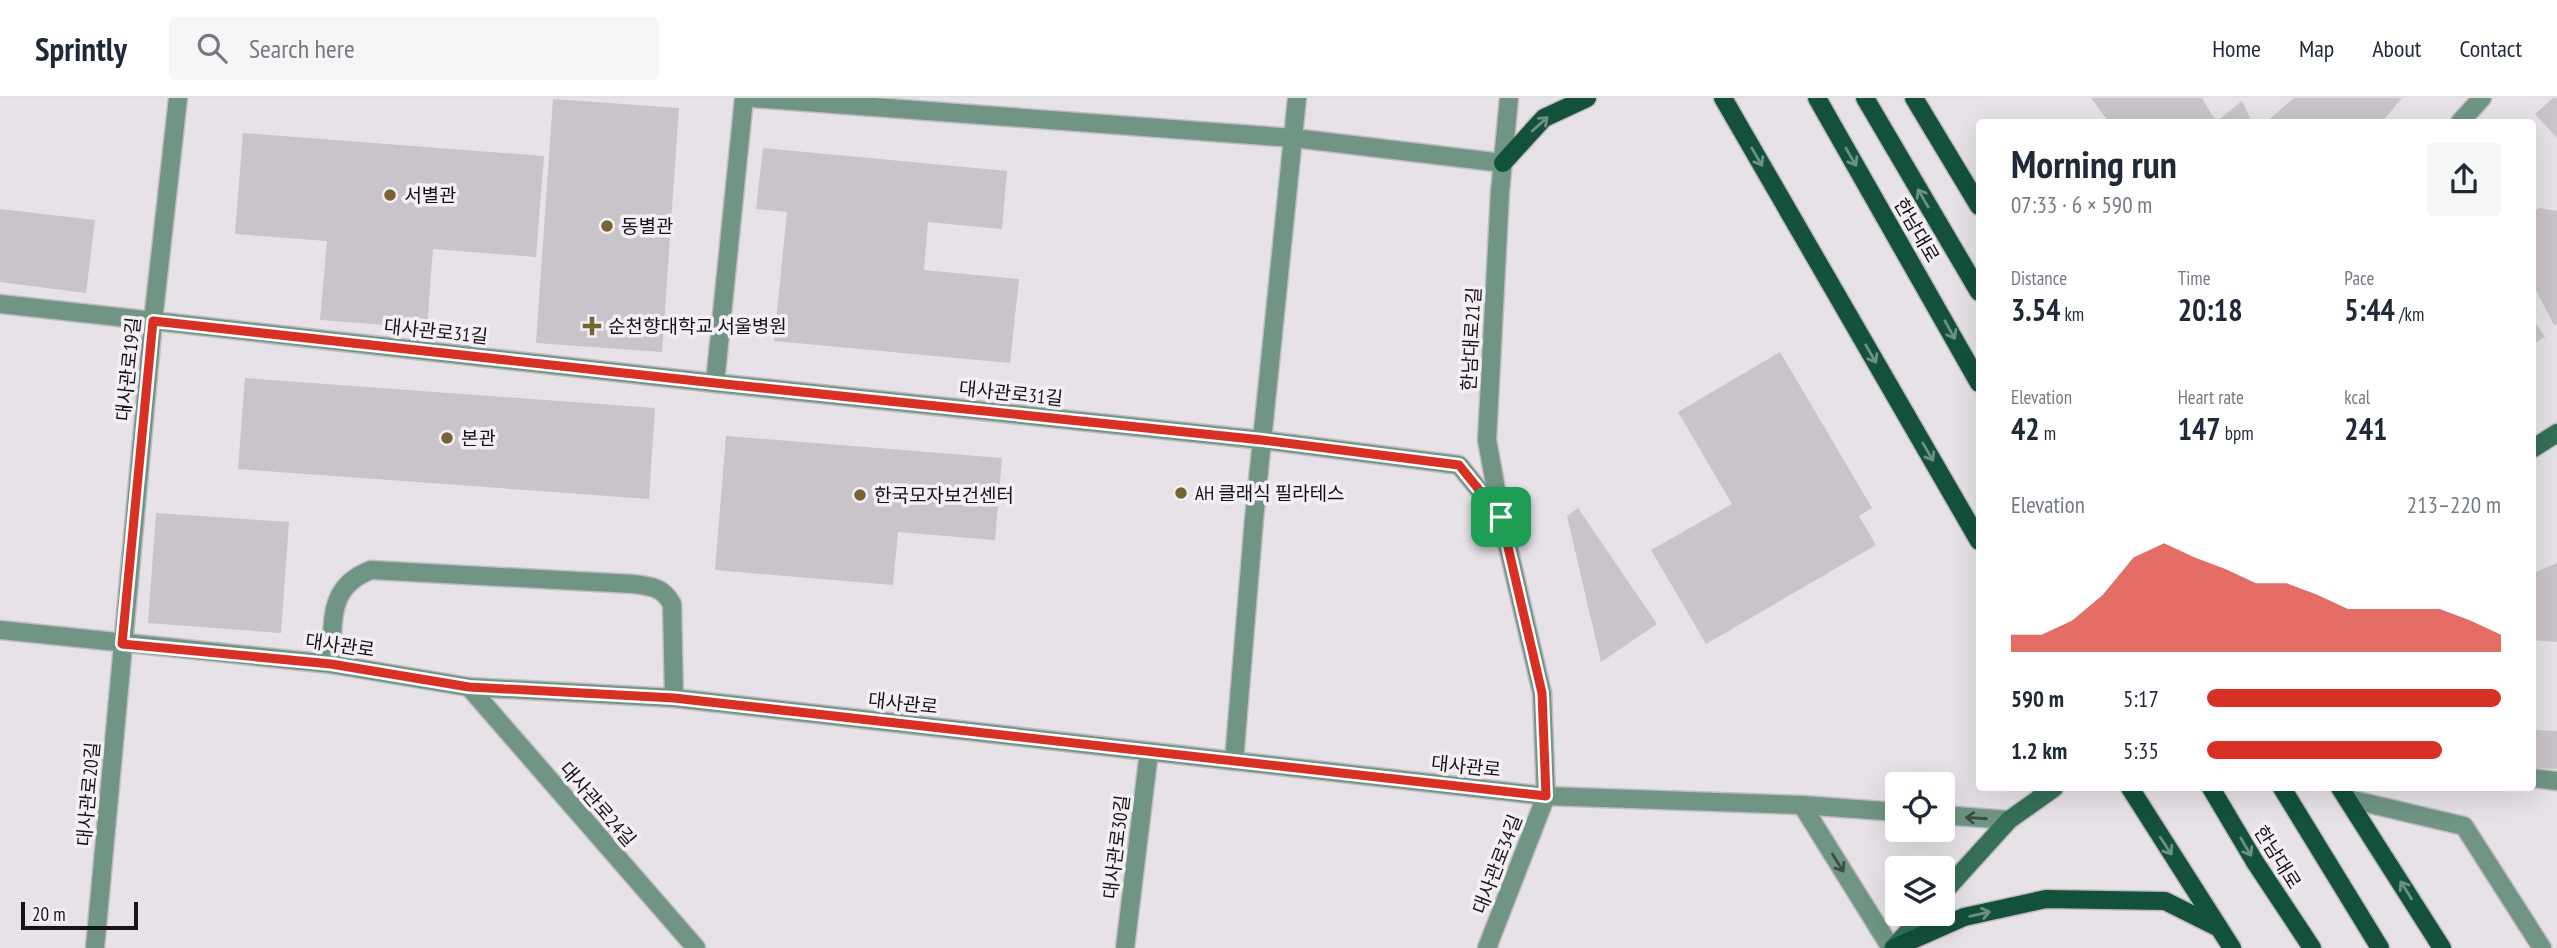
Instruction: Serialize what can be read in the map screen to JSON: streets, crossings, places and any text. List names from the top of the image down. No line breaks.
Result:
{"streets":{"main road":["한남대로"],"street":["대사관로31길","한남대로21길","대사관로19길","대사관로","대사관로20길","대사관로24길","대사관로30길","대사관로34길"]},"crossings":[["대사관로31길","한남대로21길"],["대사관로31길","대사관로19길"],["한남대로21길","대사관로"],["한남대로21길","대사관로34길"],["대사관로19길","대사관로"],["대사관로19길","대사관로20길"],["대사관로","대사관로20길"],["대사관로","대사관로24길"],["대사관로","대사관로30길"],["대사관로","대사관로34길"]],"places":{"other":["서별관","동별관","본관","AH 클래식 필라테스","한국모자보건센터"],"health":["순천향대학교 서울병원"]},"scale_bar":"20 m","page":{"header":"Sprintly","search":"Search here","nav":["Home","Map","About","Contact"],"heading":["Morning run","07:33 · 6 × 590 m"],"stats":[["Distance","3.54 km"],["Time","20:18"],["Pace","5:44 /km"],["Elevation","42 m"],["Heart rate","147 bpm"],["kcal","241"]],"chart":["Elevation","213–220 m"],"list":[{"name":"590 m","note":"5:17"},{"name":"1.2 km","note":"5:35"}],"scale":"20 m"}}
